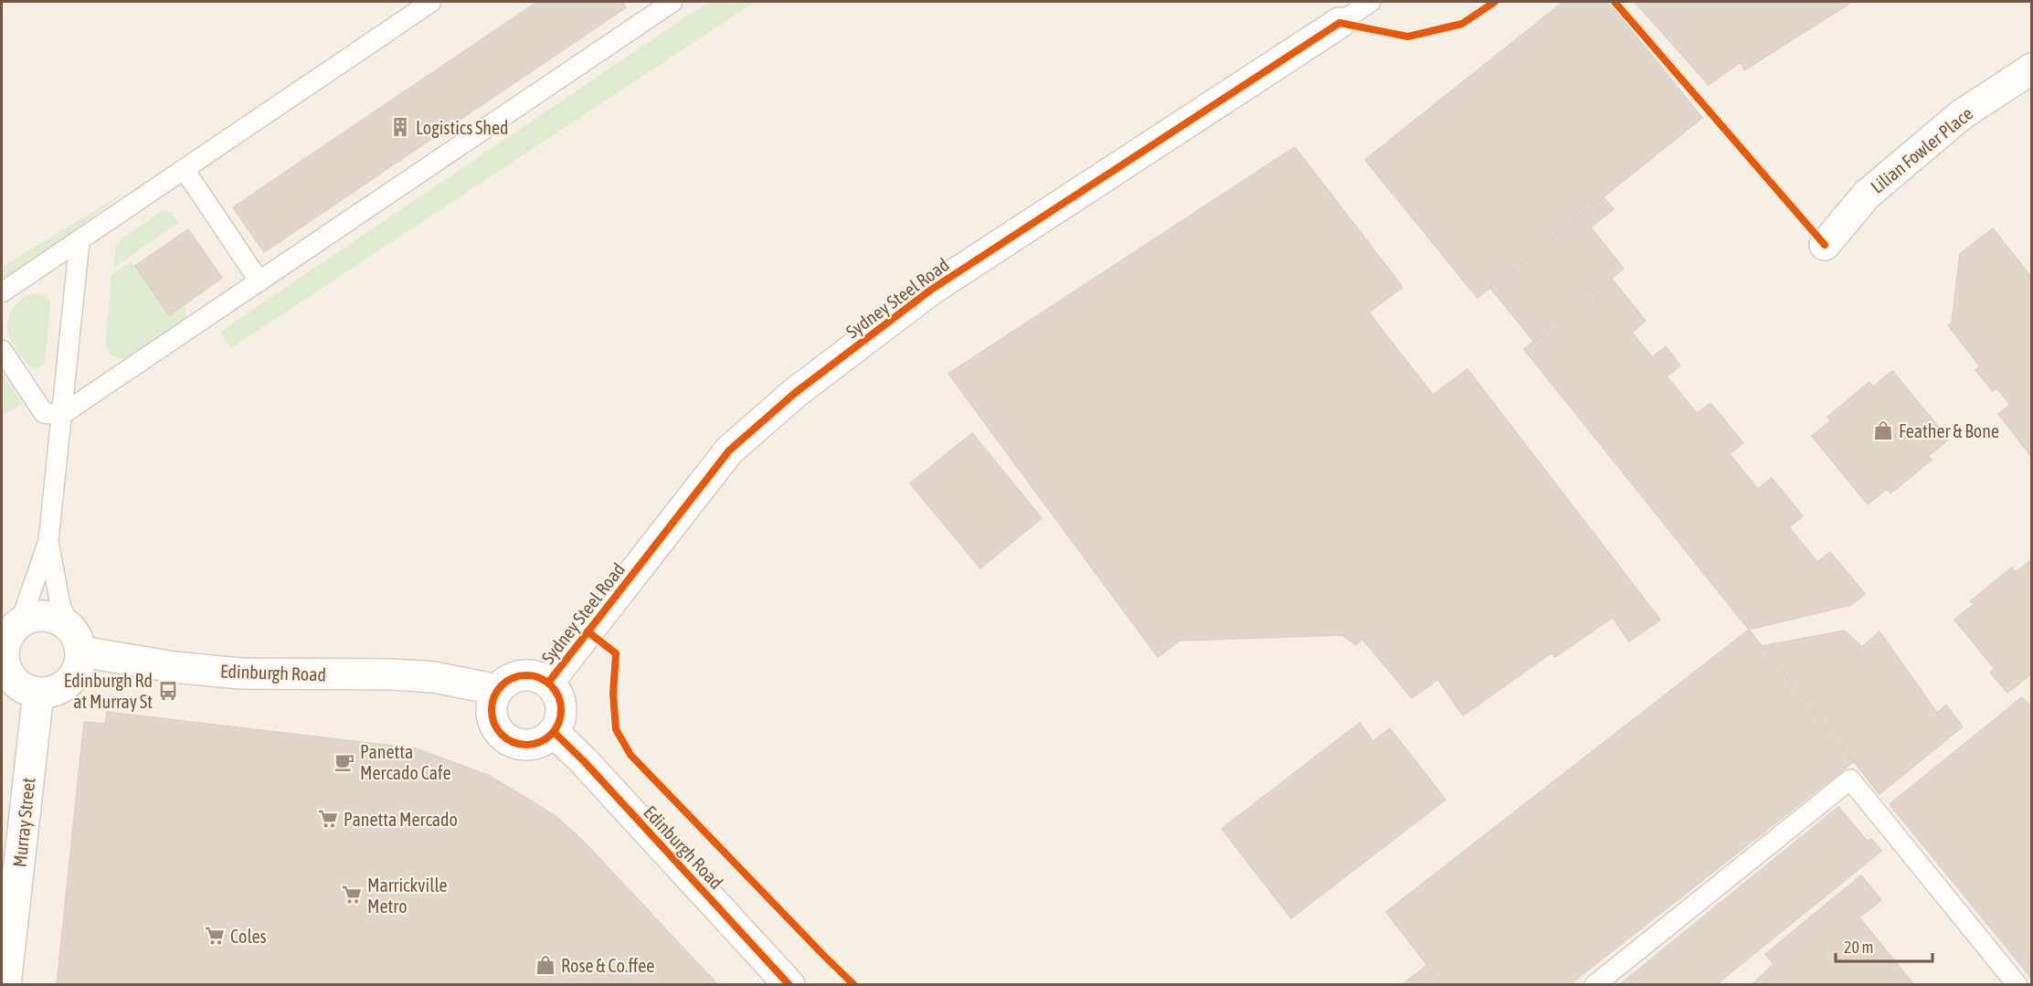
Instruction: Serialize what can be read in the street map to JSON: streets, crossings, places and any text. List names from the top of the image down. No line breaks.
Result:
{"streets":{"street":["Lilian Fowler Place","Sydney Steel Road","Edinburgh Road","Murray Street"]},"crossings":[["Sydney Steel Road","Edinburgh Road"],["Edinburgh Road","Murray Street"]],"places":{"building":["Logistics Shed"],"shop":["Feather & Bone","Rose & Co.ffee"],"bus stop":["Edinburgh Rd at Murray St"],"cafe":["Panetta Mercado Cafe"],"supermarket":["Panetta Mercado","Marrickville Metro","Coles"]},"scale_bar":"20 m"}
